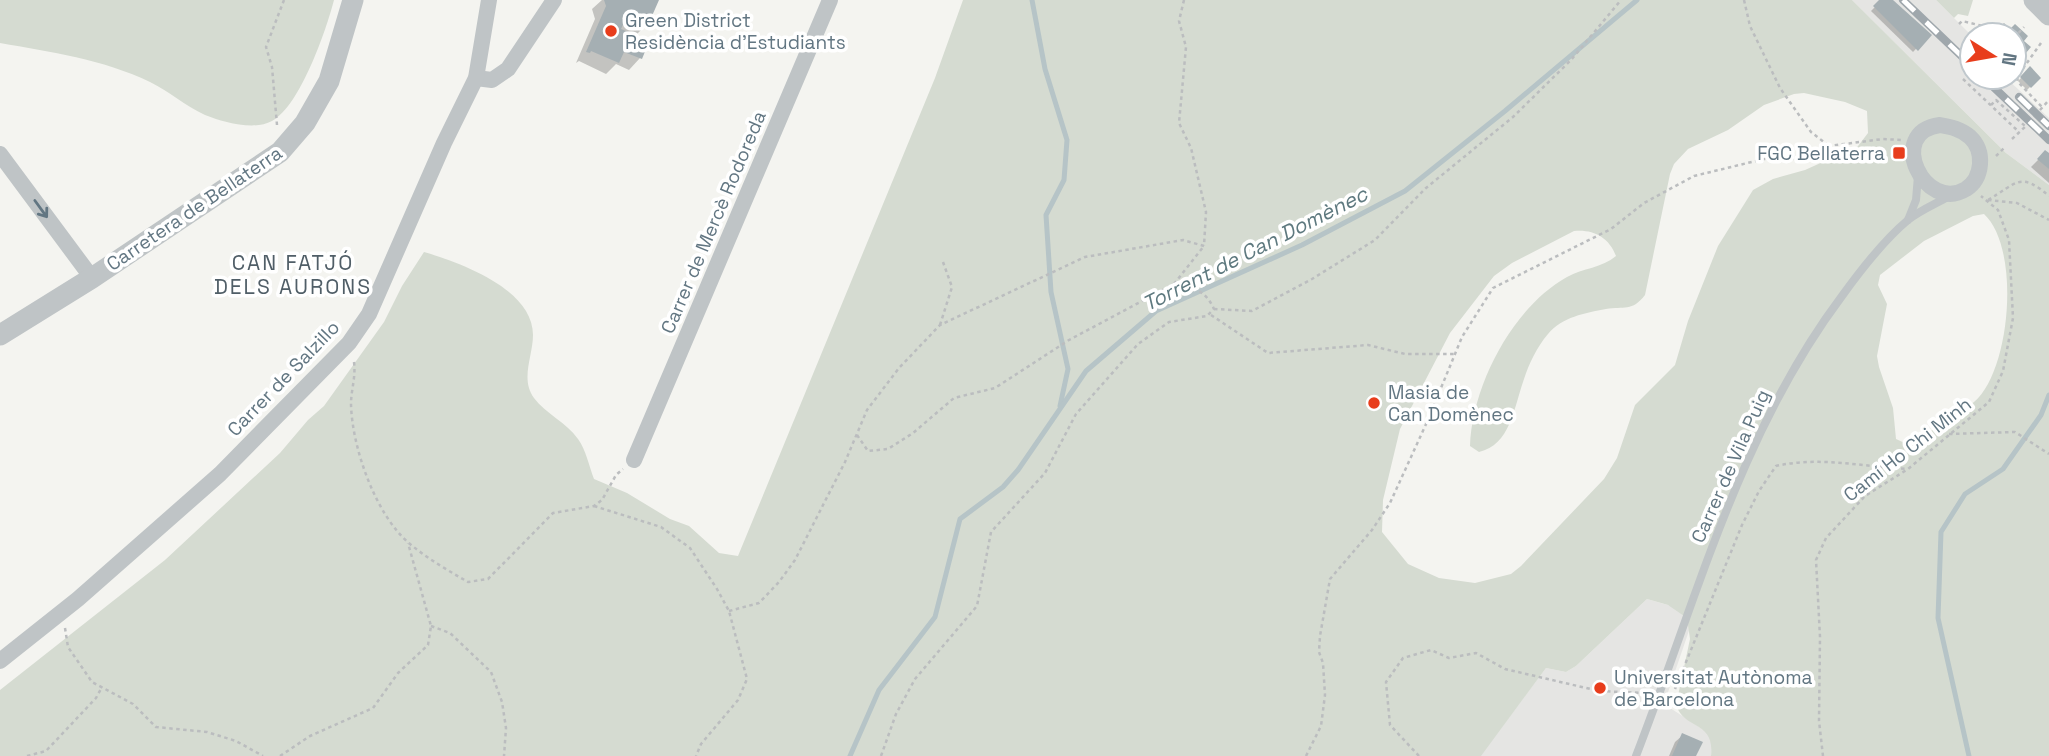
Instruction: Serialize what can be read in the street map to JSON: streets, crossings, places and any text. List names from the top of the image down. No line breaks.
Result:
{"streets":{"street":["Carretera de Bellaterra","Carrer de Mercè Rodoreda","Carrer de Salzillo"],"lane":["Carrer de Vila Puig"],"path":["Camí Ho Chi Minh"]},"districts":["CAN FATJÓ DELS AURONS"],"water":["Torrent de Can Domènec"],"places":{"other":["Green District Residència d'Estudiants","Masia de Can Domènec","Universitat Autònoma de Barcelona"],"transit":["FGC Bellaterra"]},"north":"right"}
